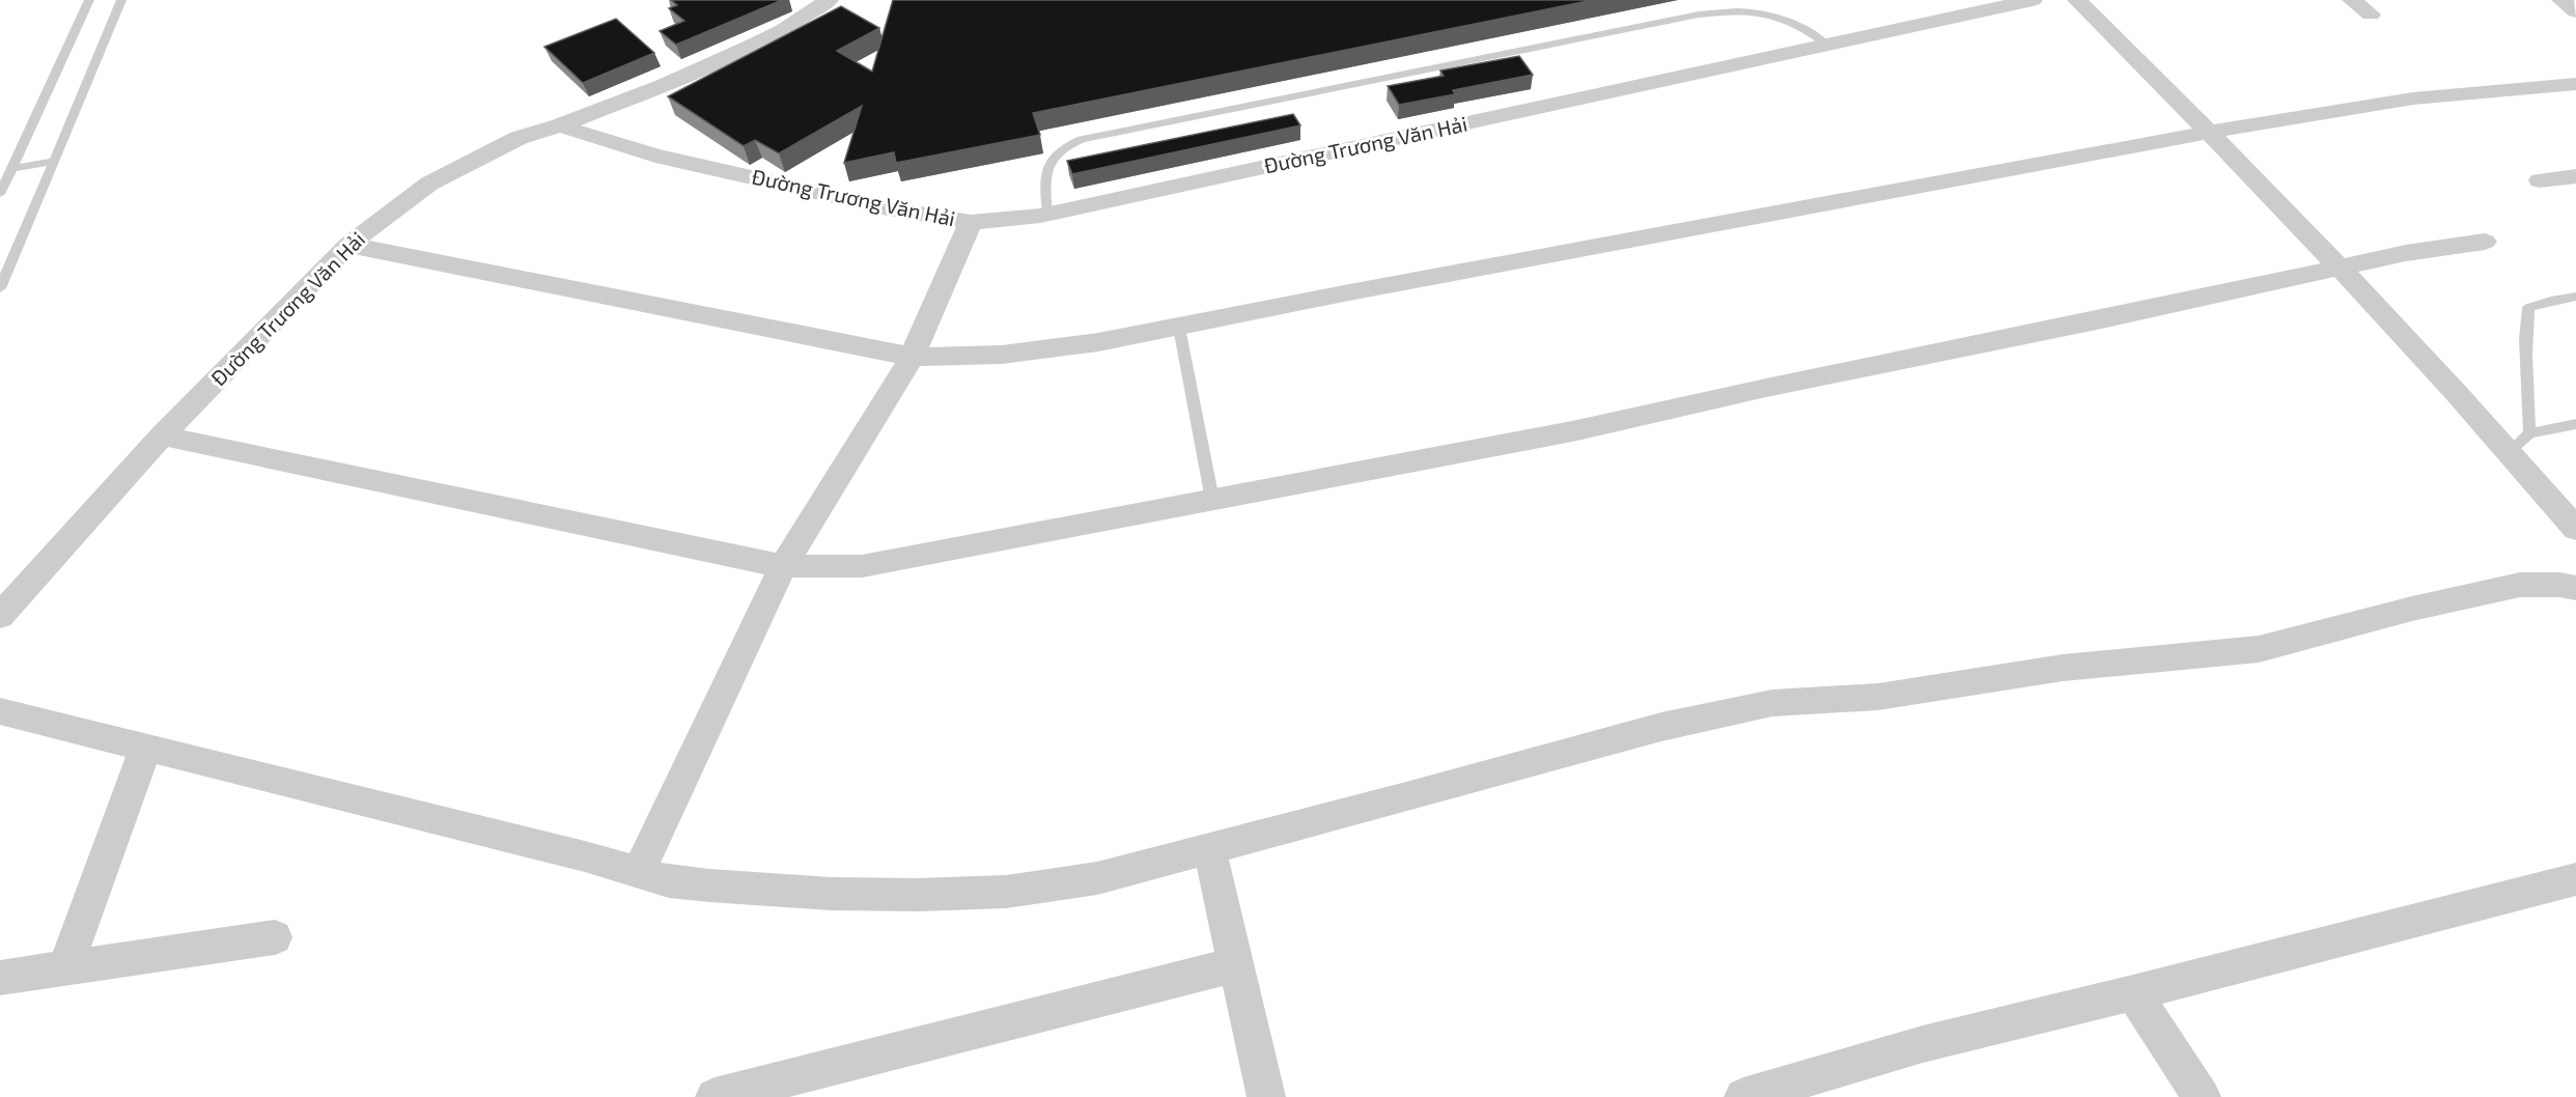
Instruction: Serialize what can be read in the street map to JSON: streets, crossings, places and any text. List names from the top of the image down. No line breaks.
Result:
{"streets":{"street":["Đường Trương Văn Hải"]}}
